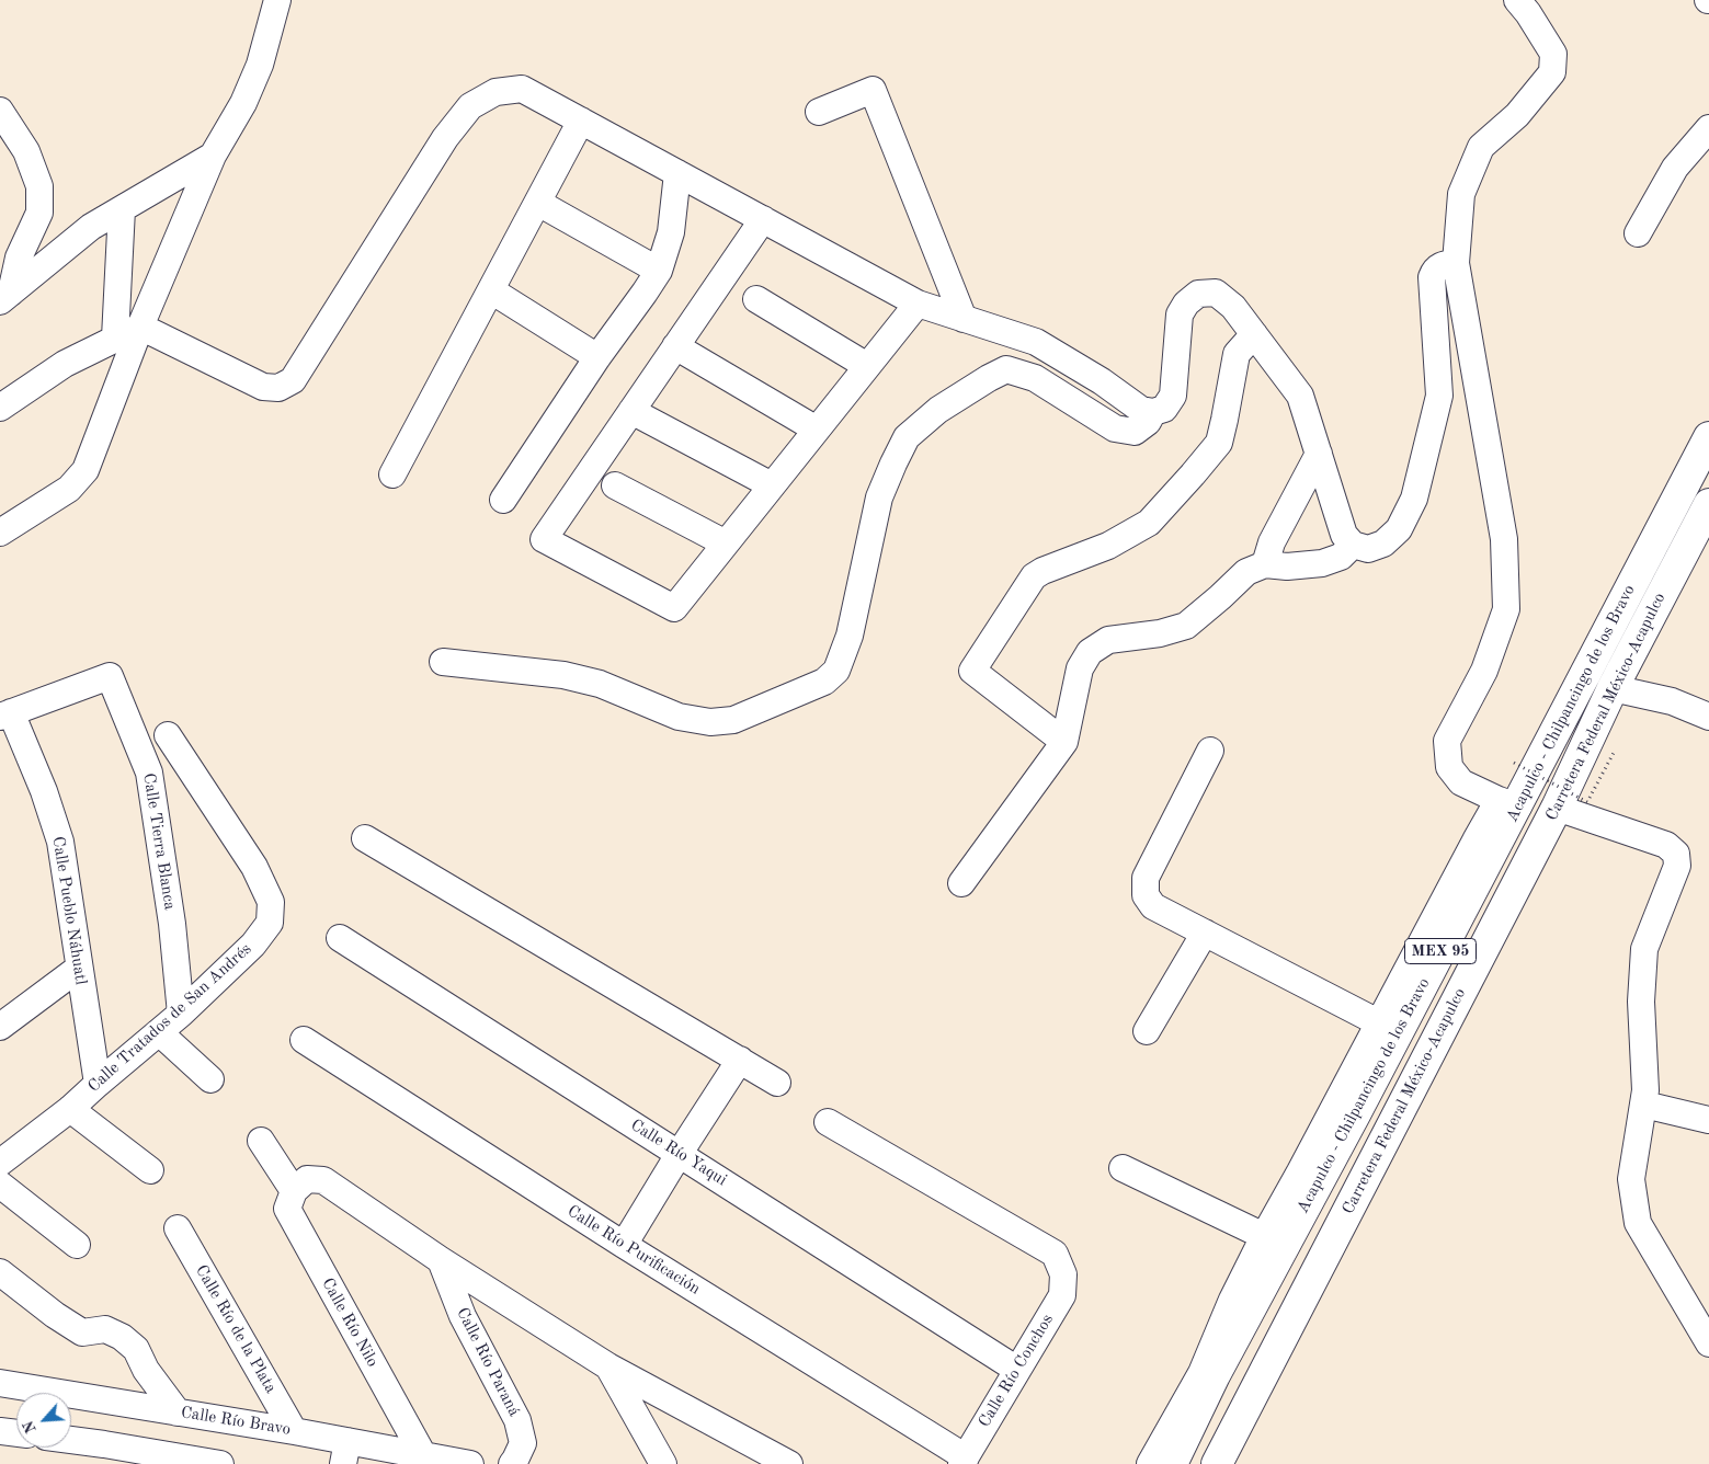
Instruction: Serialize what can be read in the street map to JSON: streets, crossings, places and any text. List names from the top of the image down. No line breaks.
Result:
{"streets":{"main road":["Acapulco - Chilpancingo de los Bravo","Carretera Federal México-Acapulco","MEX 95"],"street":["Calle Tierra Blanca","Calle Pueblo Náhuatl","Calle Tratados de San Andrés","Calle Río Yaqui","Calle Río Purificación","Calle Río Nilo","Calle Río de la Plata","Calle Río Paraná","Calle Río Conchos","Calle Río Bravo"]},"crossings":[["Calle Tierra Blanca","Calle Pueblo Náhuatl"],["Calle Tierra Blanca","Calle Tratados de San Andrés"],["Calle Pueblo Náhuatl","Calle Tratados de San Andrés"],["Calle Río Yaqui","Calle Río Conchos"],["Calle Río Purificación","Calle Río Conchos"],["Calle Río Nilo","Calle Río Bravo"],["Calle Río de la Plata","Calle Río Bravo"]],"north":"bottom left"}
